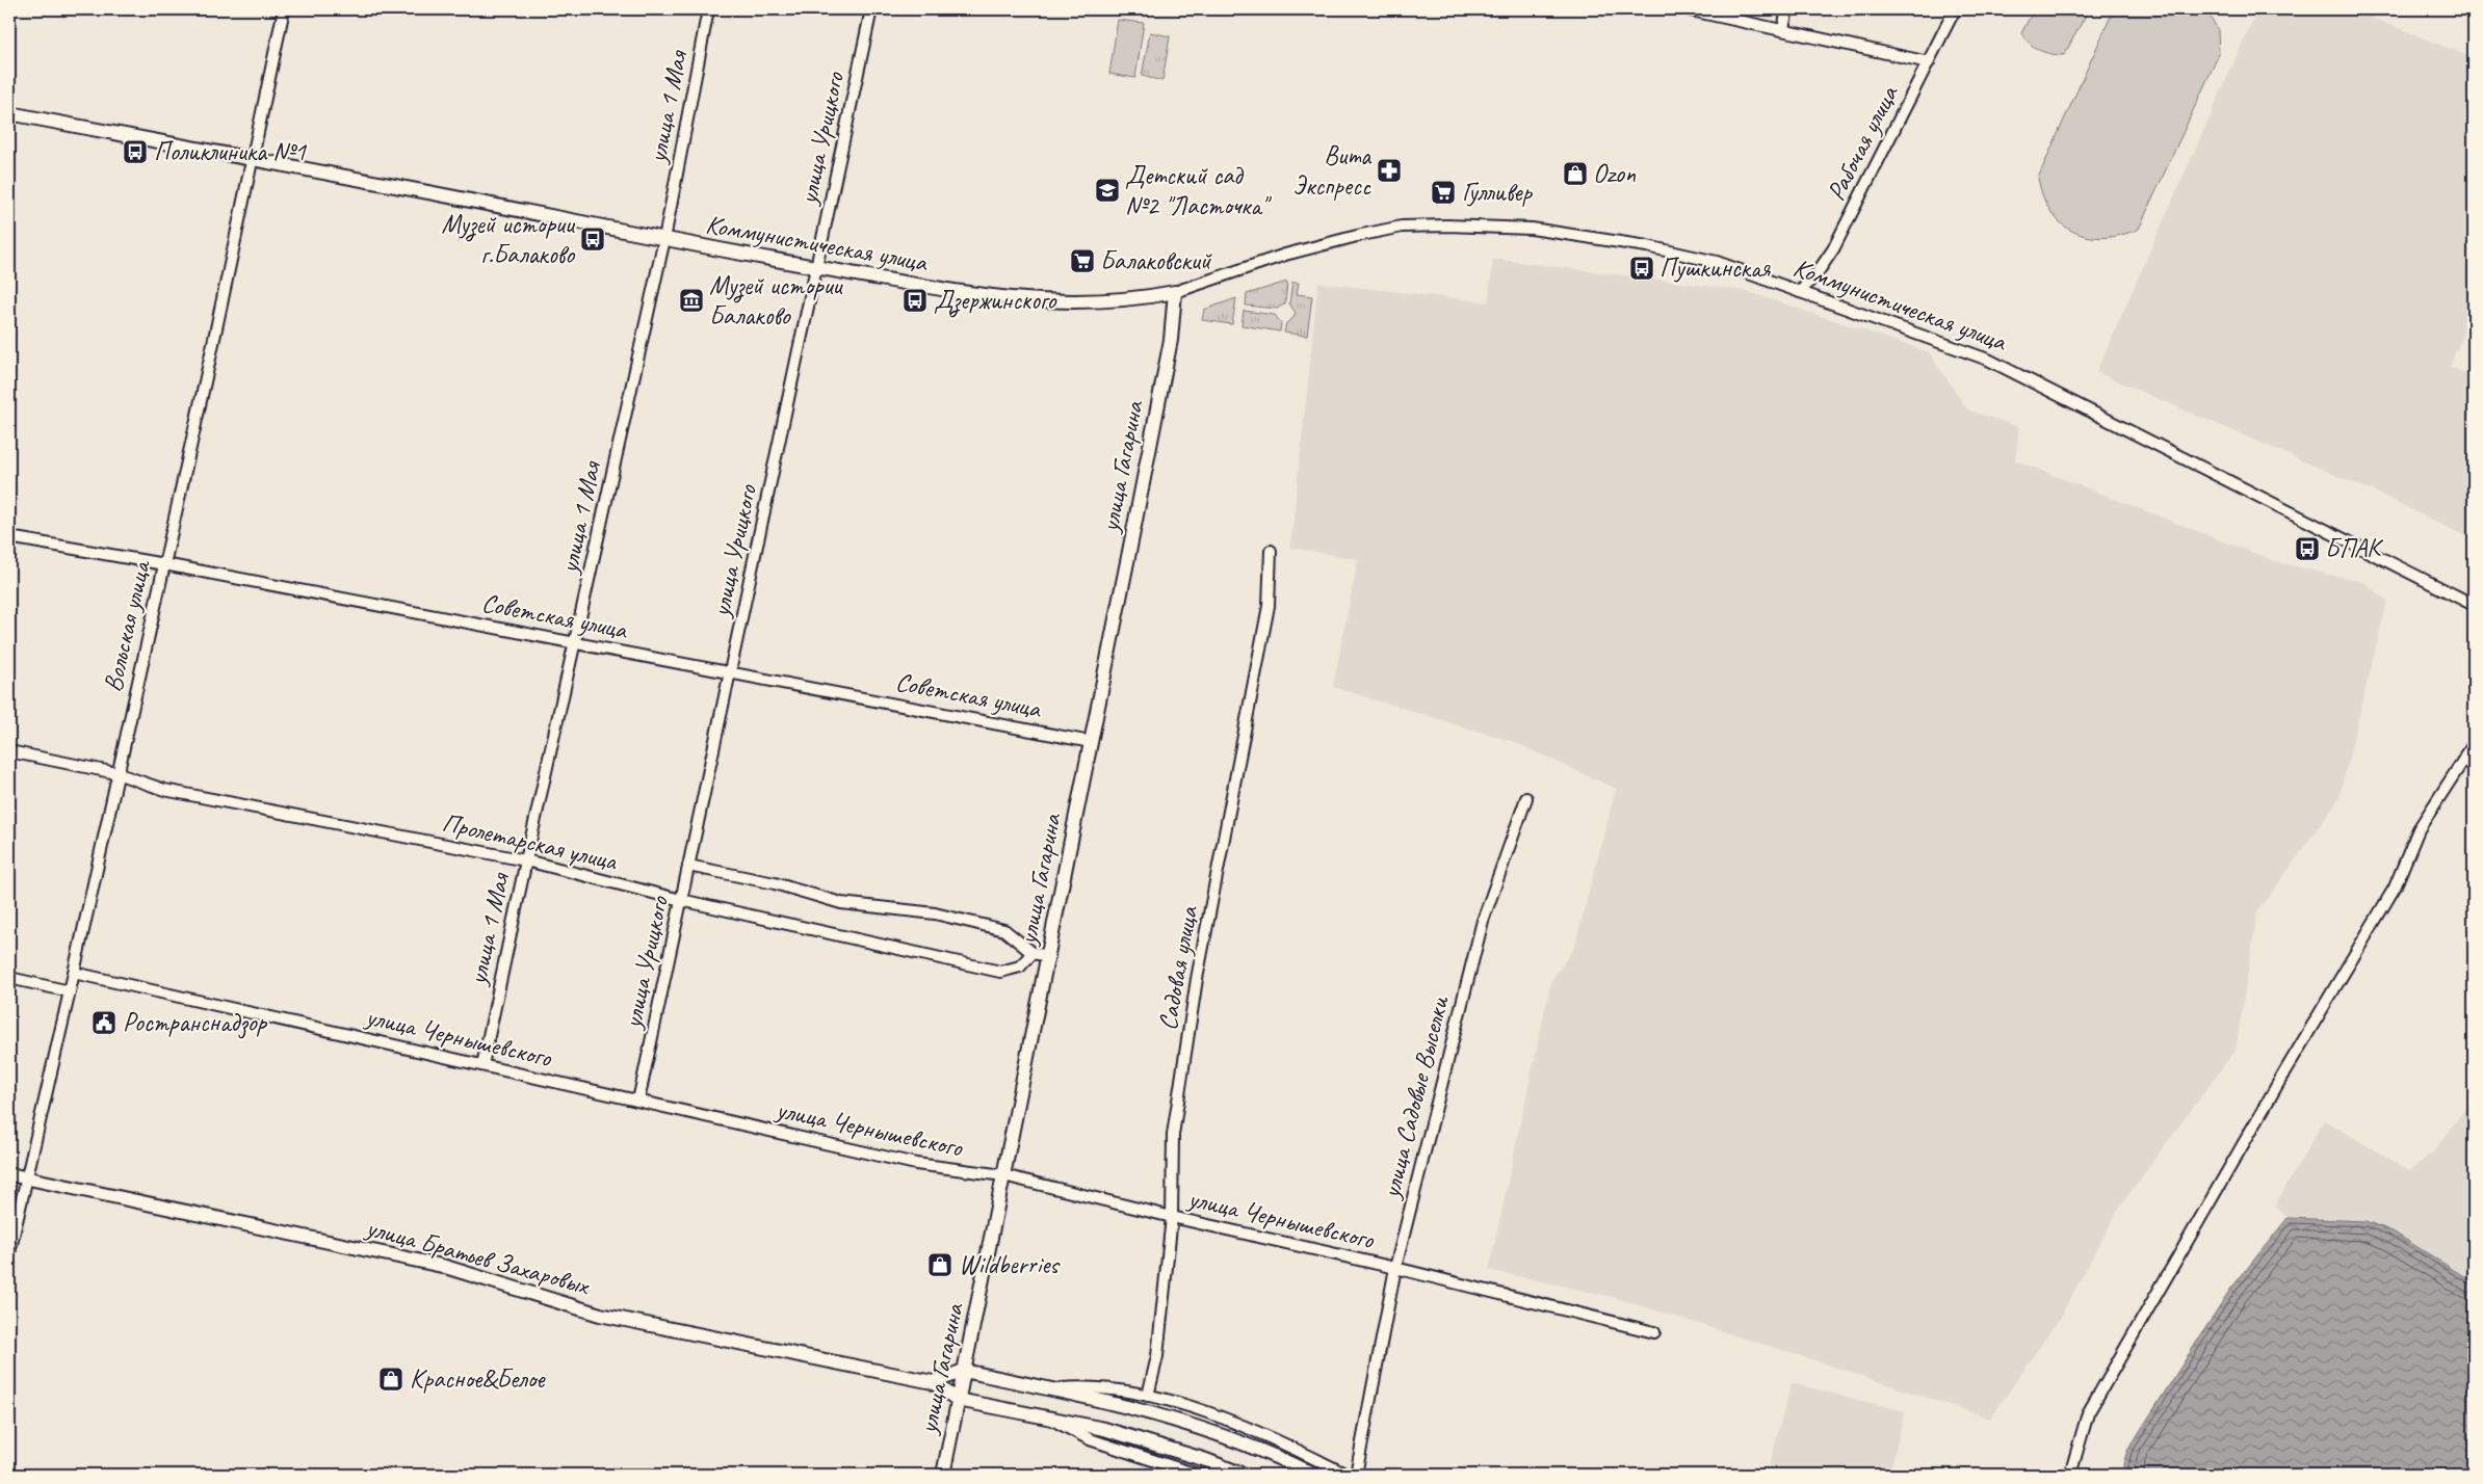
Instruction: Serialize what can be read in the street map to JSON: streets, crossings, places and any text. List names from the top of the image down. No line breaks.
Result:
{"streets":{"main road":["Коммунистическая улица","улица Гагарина","улица Братьев Захаровых"],"street":["улица 1 Мая","улица Урицкого","Рабочая улица","Советская улица","Вольская улица","Пролетарская улица","Садовая улица","улица Чернышевского","улица Садовые Выселки"]},"crossings":[["улица 1 Мая","Коммунистическая улица"],["улица 1 Мая","Советская улица"],["улица 1 Мая","Пролетарская улица"],["улица 1 Мая","улица Чернышевского"],["улица Урицкого","Коммунистическая улица"],["улица Урицкого","Советская улица"],["улица Урицкого","Пролетарская улица"],["улица Урицкого","улица Чернышевского"],["Рабочая улица","Коммунистическая улица"],["Коммунистическая улица","улица Гагарина"],["Коммунистическая улица","Вольская улица"],["улица Гагарина","Советская улица"],["улица Гагарина","улица Чернышевского"],["улица Гагарина","улица Братьев Захаровых"],["Советская улица","Вольская улица"],["Вольская улица","Пролетарская улица"],["Вольская улица","улица Чернышевского"],["Вольская улица","улица Братьев Захаровых"],["Садовая улица","улица Чернышевского"],["улица Чернышевского","улица Садовые Выселки"]],"places":{"bus stop":["Поликлиника №1","Музей истории г.Балаково","Пушкинская","Дзержинского","БПАК"],"pharmacy":["Вита Экспресс"],"shop":["Ozon","Wildberries","Красное&Белое"],"school or university":["Детский сад №2 \"Ласточка\""],"supermarket":["Гулливер","Балаковский"],"museum":["Музей истории Балаково"],"public building":["Ространснадзор"]}}
